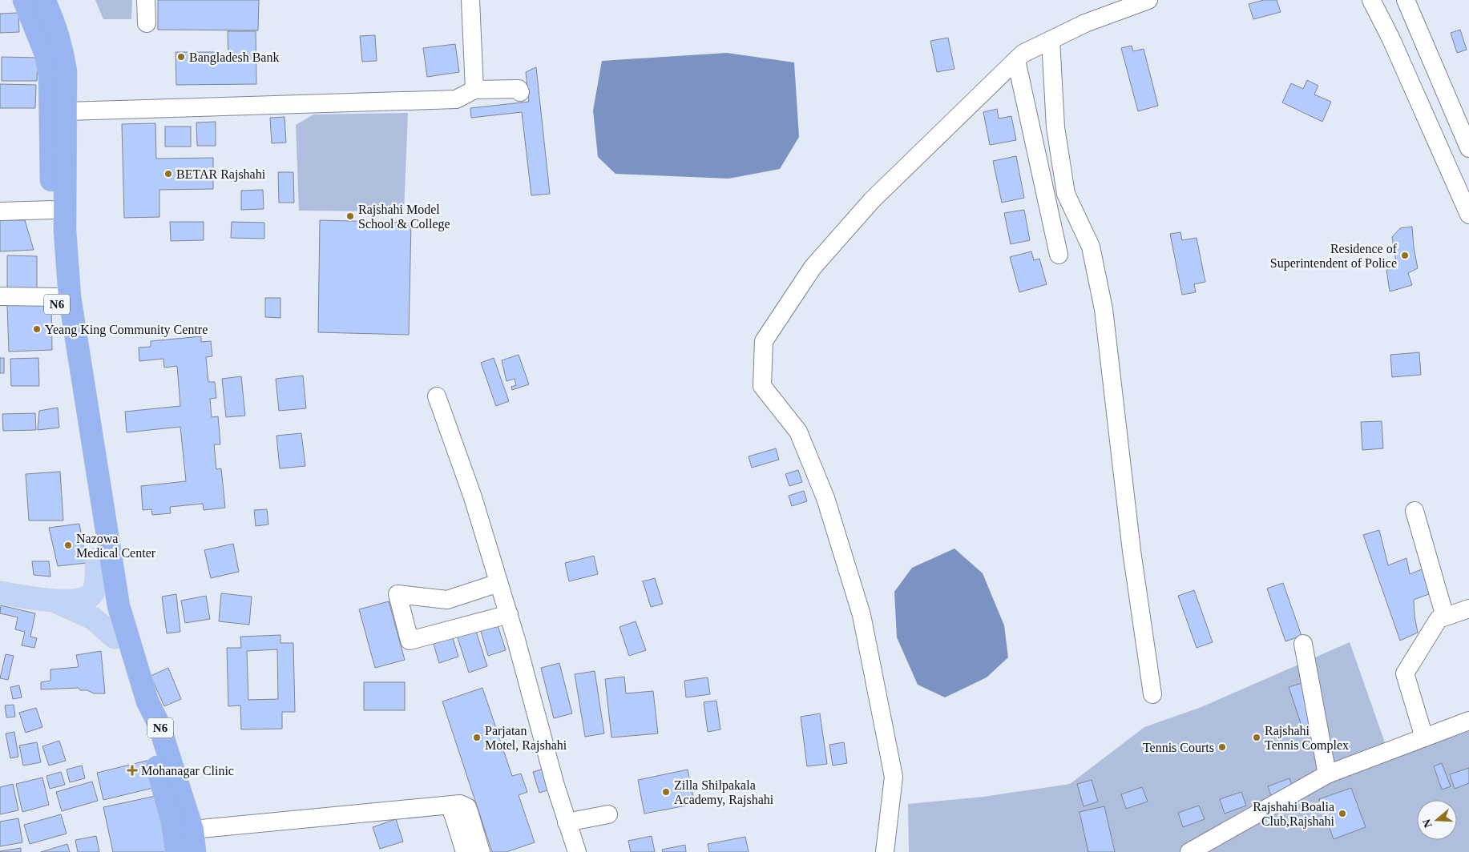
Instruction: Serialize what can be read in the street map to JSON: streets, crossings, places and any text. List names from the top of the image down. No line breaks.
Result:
{"streets":{"highway":["N6"]},"places":{"other":["Bangladesh Bank","BETAR Rajshahi","Rajshahi Model School & College","Residence of Superintendent of Police","Yeang King Community Centre","Nazowa Medical Center","Parjatan Motel, Rajshahi","Rajshahi Tennis Complex","Tennis Courts","Zilla Shilpakala Academy, Rajshahi","Rajshahi Boalia Club,Rajshahi"],"health":["Mohanagar Clinic"]},"north":"left"}
